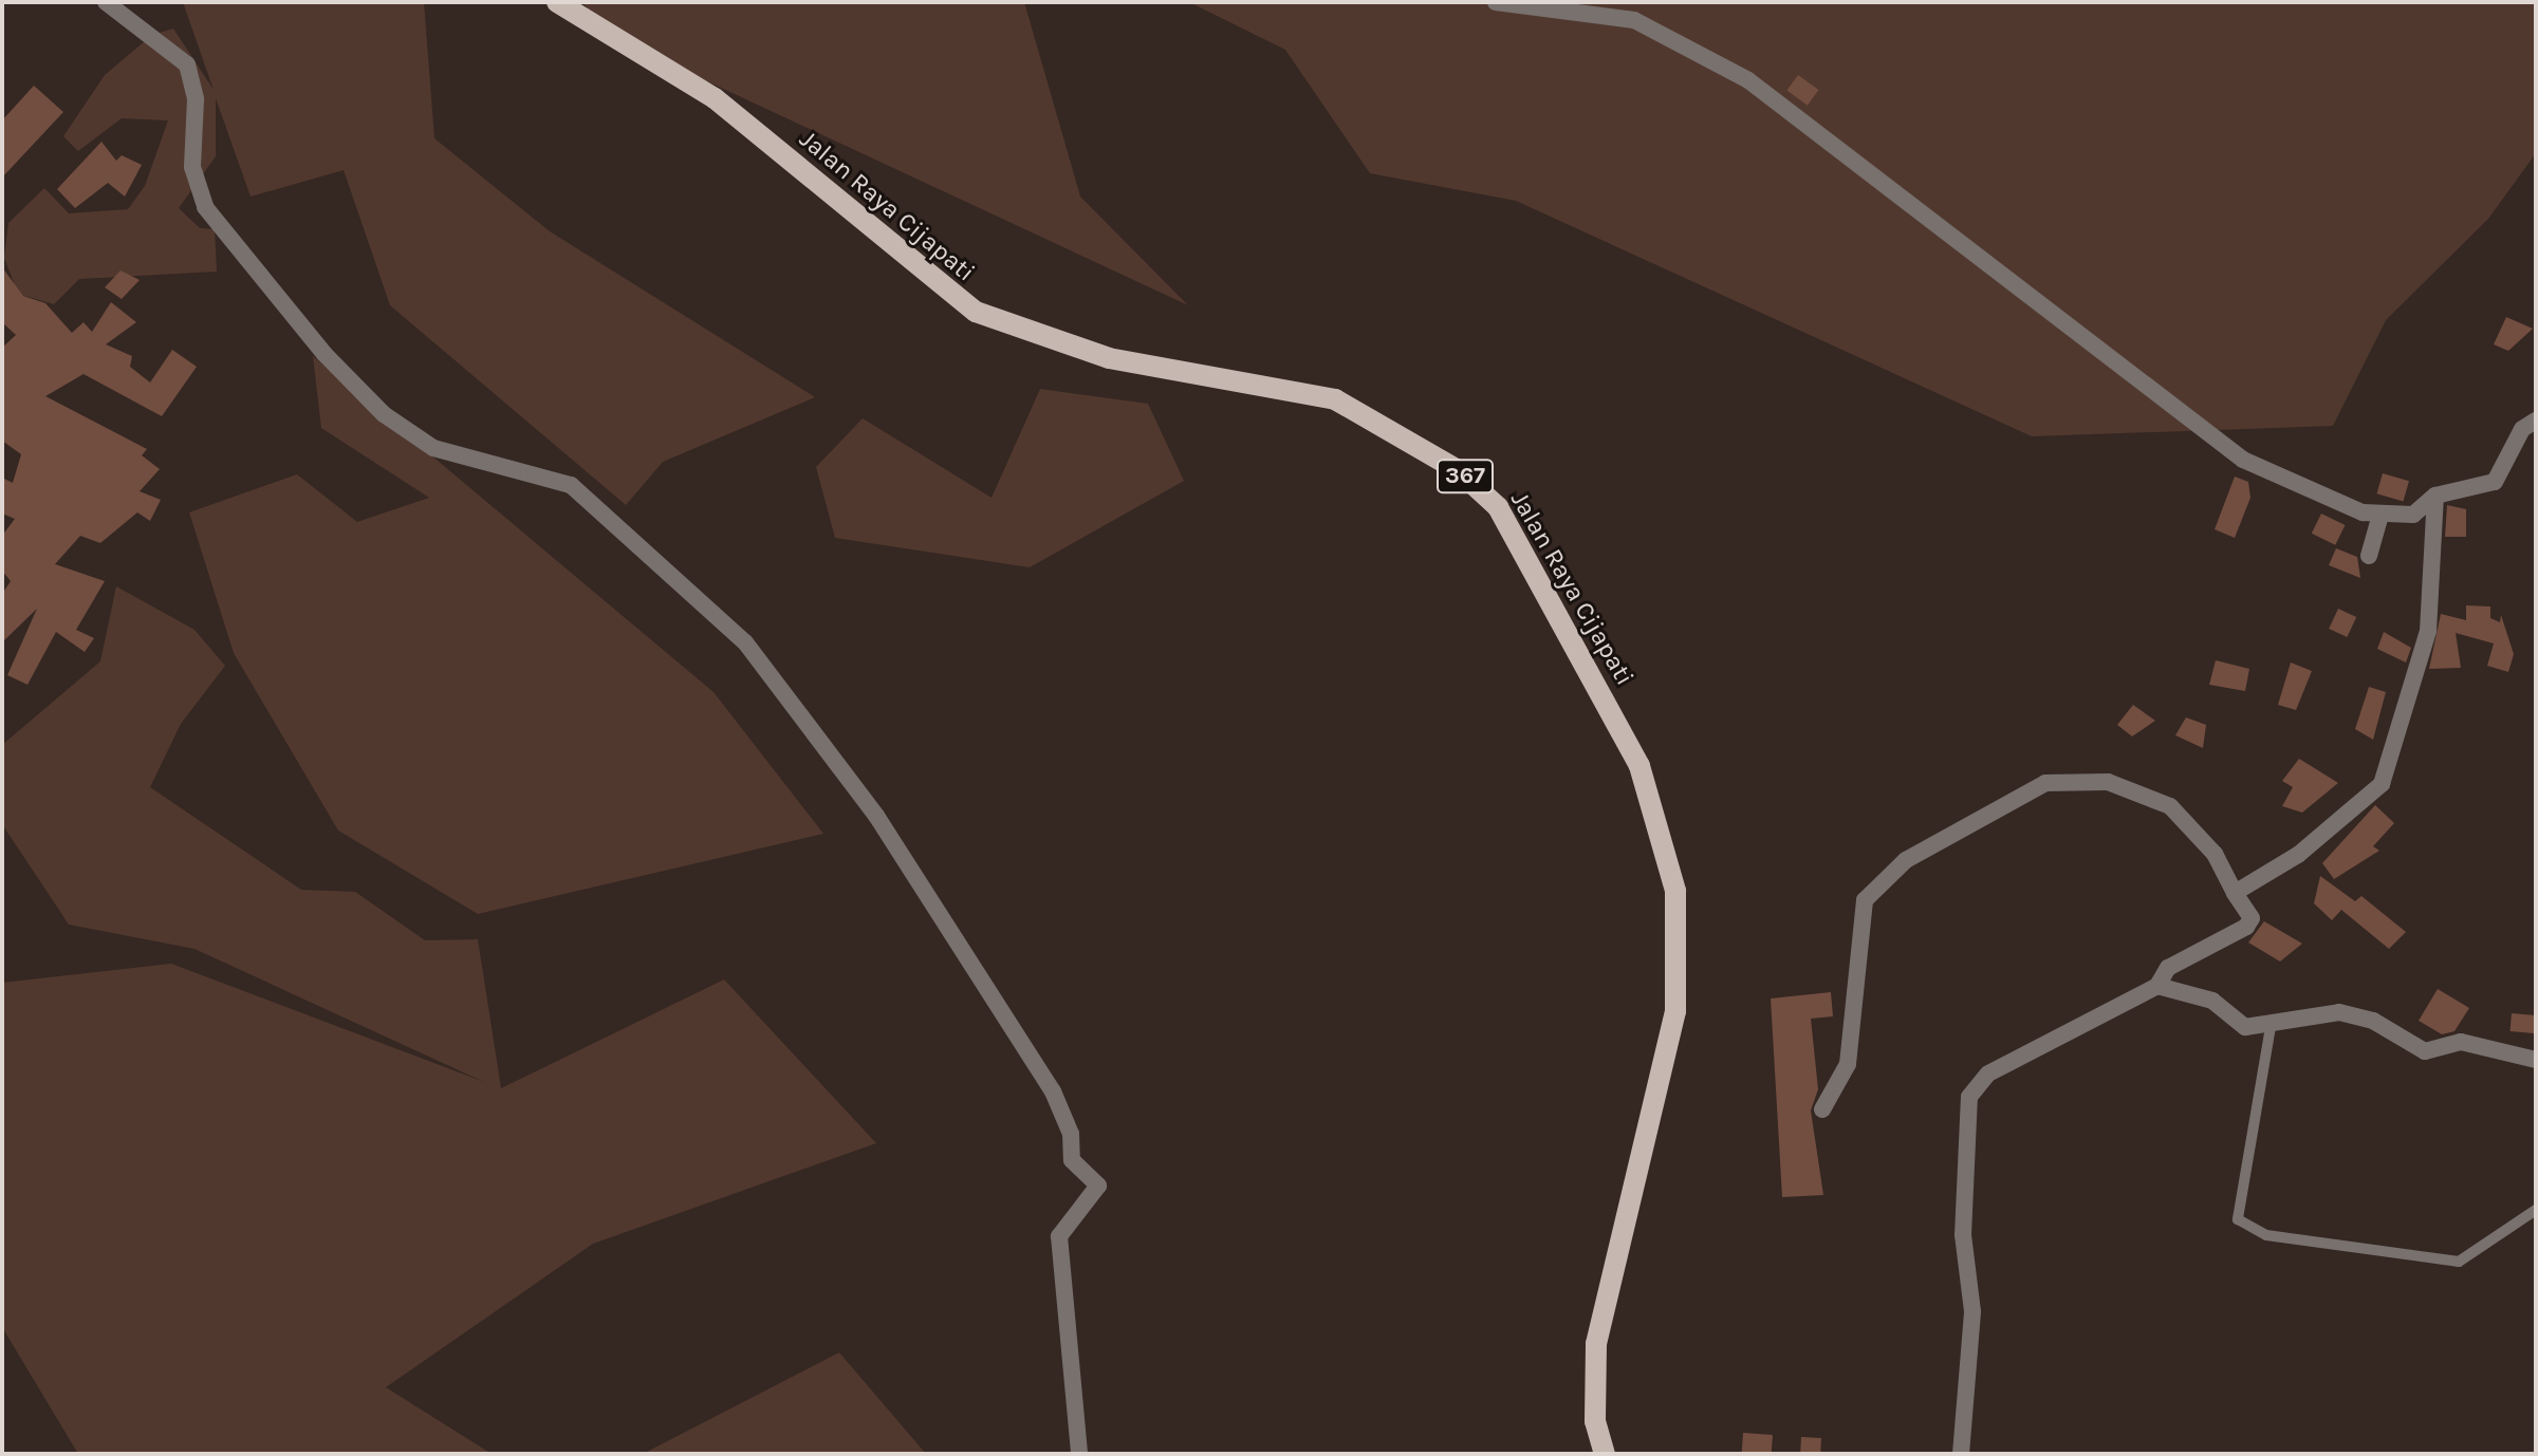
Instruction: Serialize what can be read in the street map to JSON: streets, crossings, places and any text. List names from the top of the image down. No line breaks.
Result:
{"streets":{"main road":["Jalan Raya Cijapati","367"]}}
